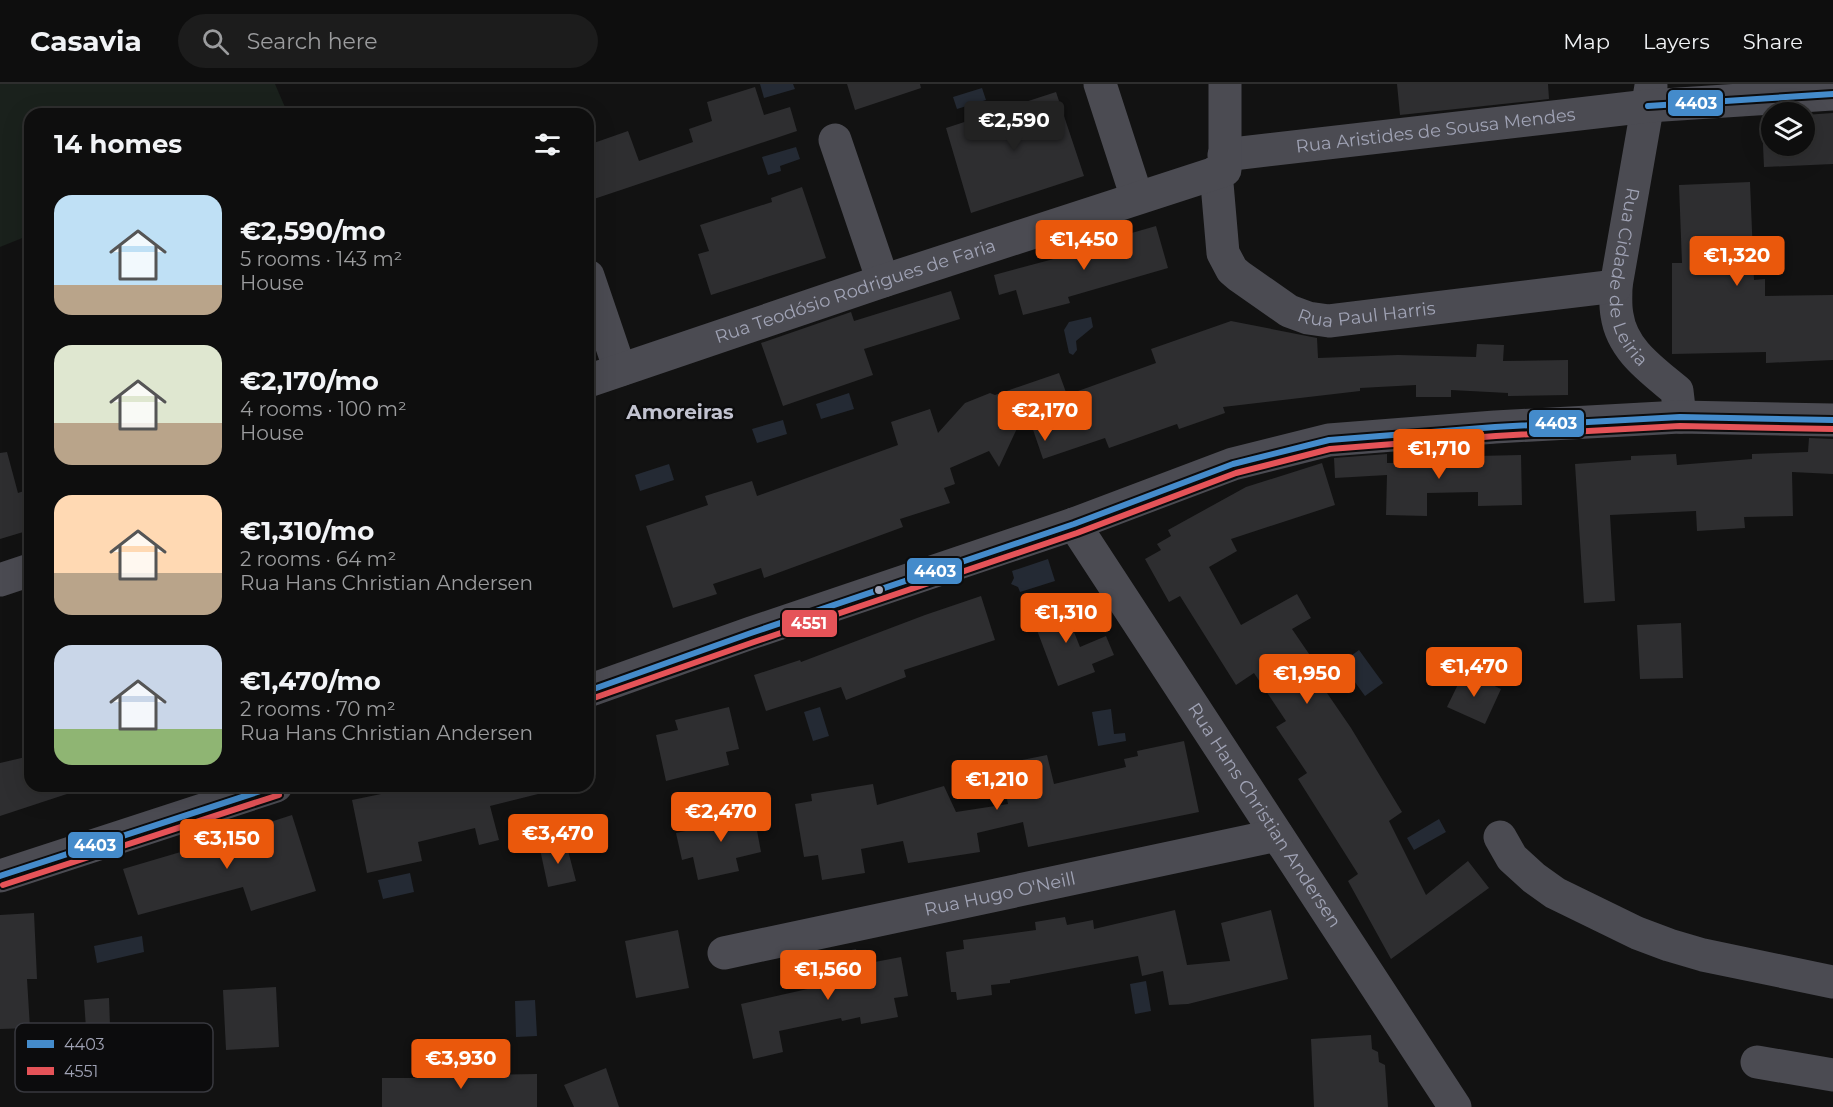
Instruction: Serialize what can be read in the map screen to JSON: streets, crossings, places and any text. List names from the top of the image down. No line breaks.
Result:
{"streets":{"street":["Rua Aristides de Sousa Mendes","Rua Cidade de Leiria","Rua Teodósio Rodrigues de Faria","Rua Paul Harris","Rua Hans Christian Andersen","Rua Hugo O'Neill"]},"crossings":[["Rua Aristides de Sousa Mendes","Rua Cidade de Leiria"],["Rua Aristides de Sousa Mendes","Rua Teodósio Rodrigues de Faria"],["Rua Aristides de Sousa Mendes","Rua Paul Harris"],["Rua Cidade de Leiria","Rua Paul Harris"],["Rua Teodósio Rodrigues de Faria","Rua Paul Harris"],["Rua Hans Christian Andersen","Rua Hugo O'Neill"]],"districts":["Amoreiras"],"lines":["transit line 4403","transit line 4551"],"legend":["4403","4551"],"page":{"header":"Casavia","search":"Search here","nav":["Map","Layers","Share"],"price":["€2,590","€1,450","€1,320","€2,170","€1,710","€1,310","€1,470","€1,950","€1,210","€2,470","€3,470","€3,150","€1,560","€3,930"],"heading":"14 homes","list":[{"name":"€2,590/mo","note":"5 rooms · 143 m² · House"},{"name":"€2,170/mo","note":"4 rooms · 100 m² · House"},{"name":"€1,310/mo","note":"2 rooms · 64 m² · Rua Hans Christian Andersen"},{"name":"€1,470/mo","note":"2 rooms · 70 m² · Rua Hans Christian Andersen"}]}}
